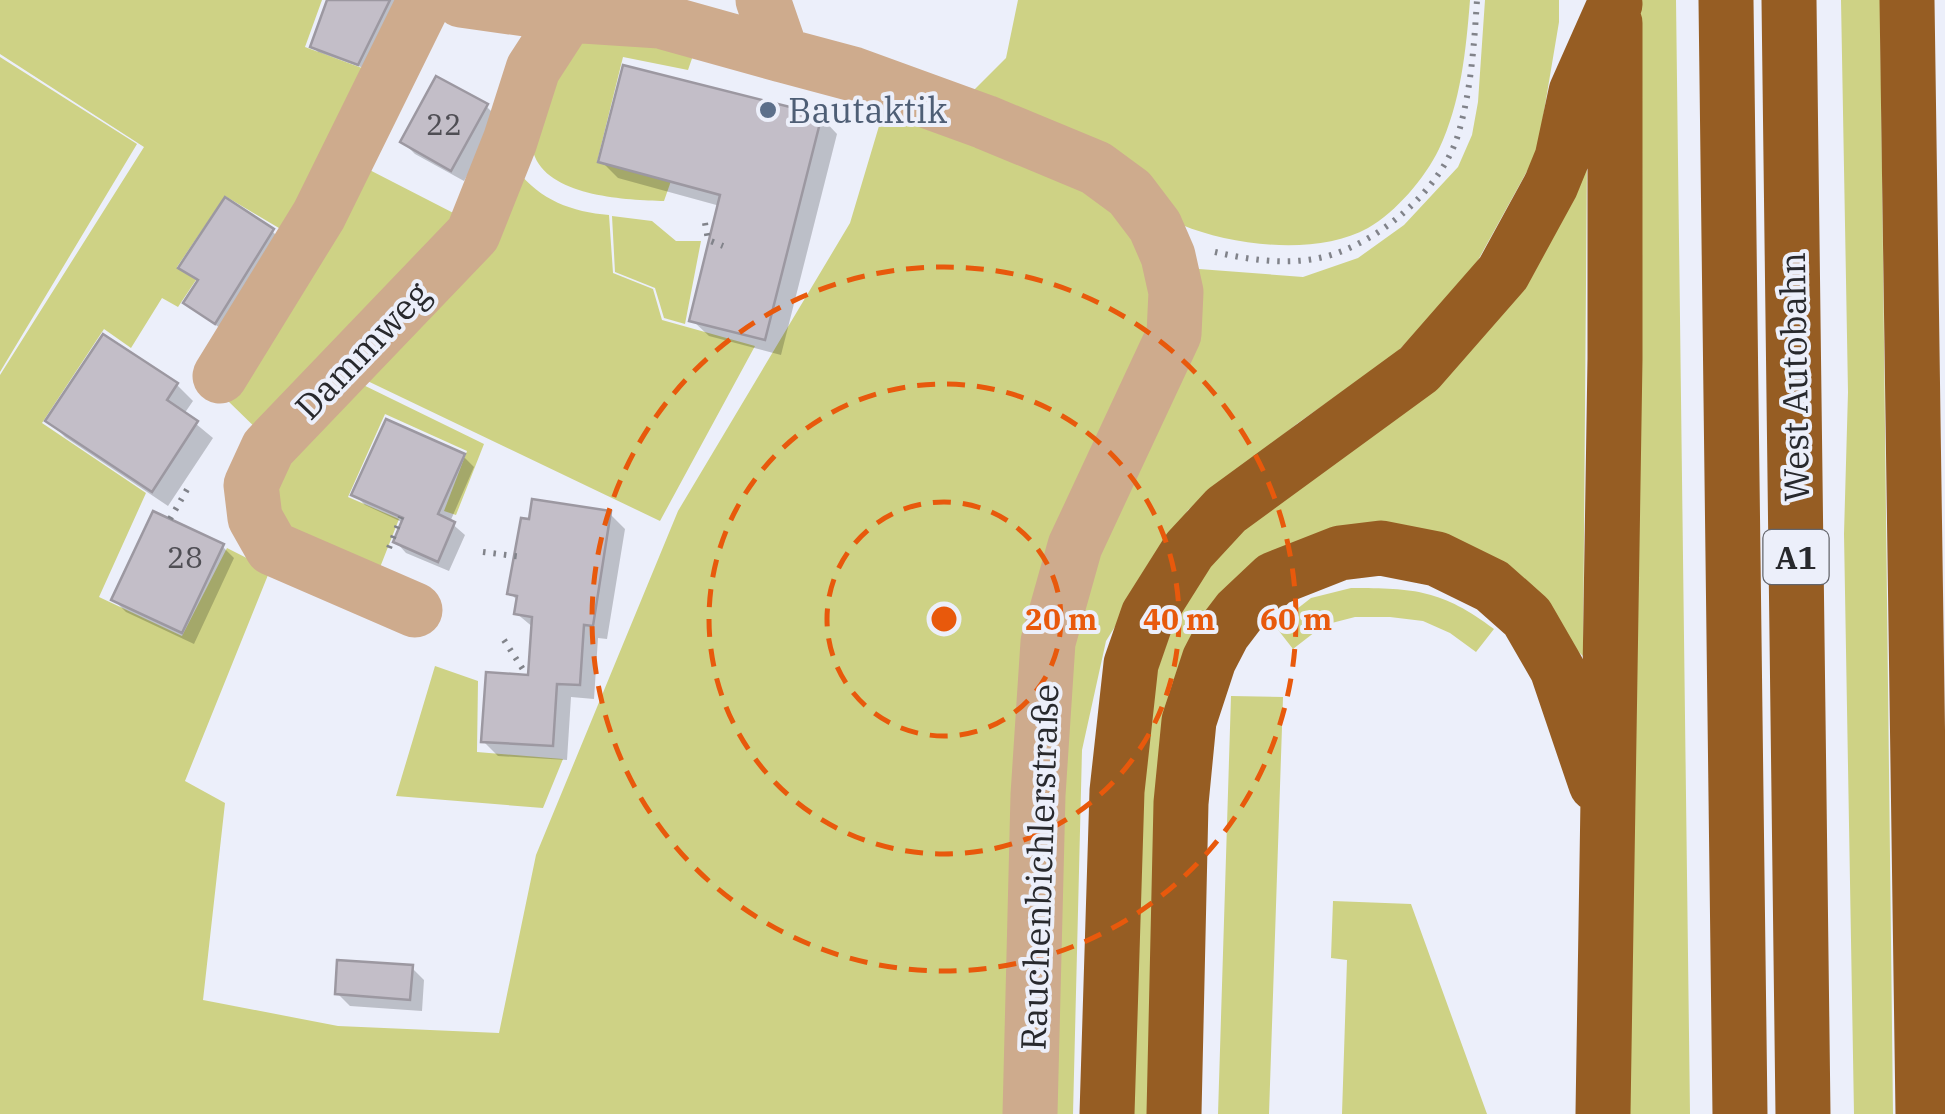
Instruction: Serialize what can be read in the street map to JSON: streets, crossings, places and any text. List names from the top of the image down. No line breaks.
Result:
{"streets":{"highway":["West Autobahn","A1"],"street":["Dammweg","Rauchenbichlerstraße"]},"crossings":[["Dammweg","Rauchenbichlerstraße"]],"places":["Bautaktik"],"house_numbers":["22","28"],"rings":["20 m","40 m","60 m"]}
